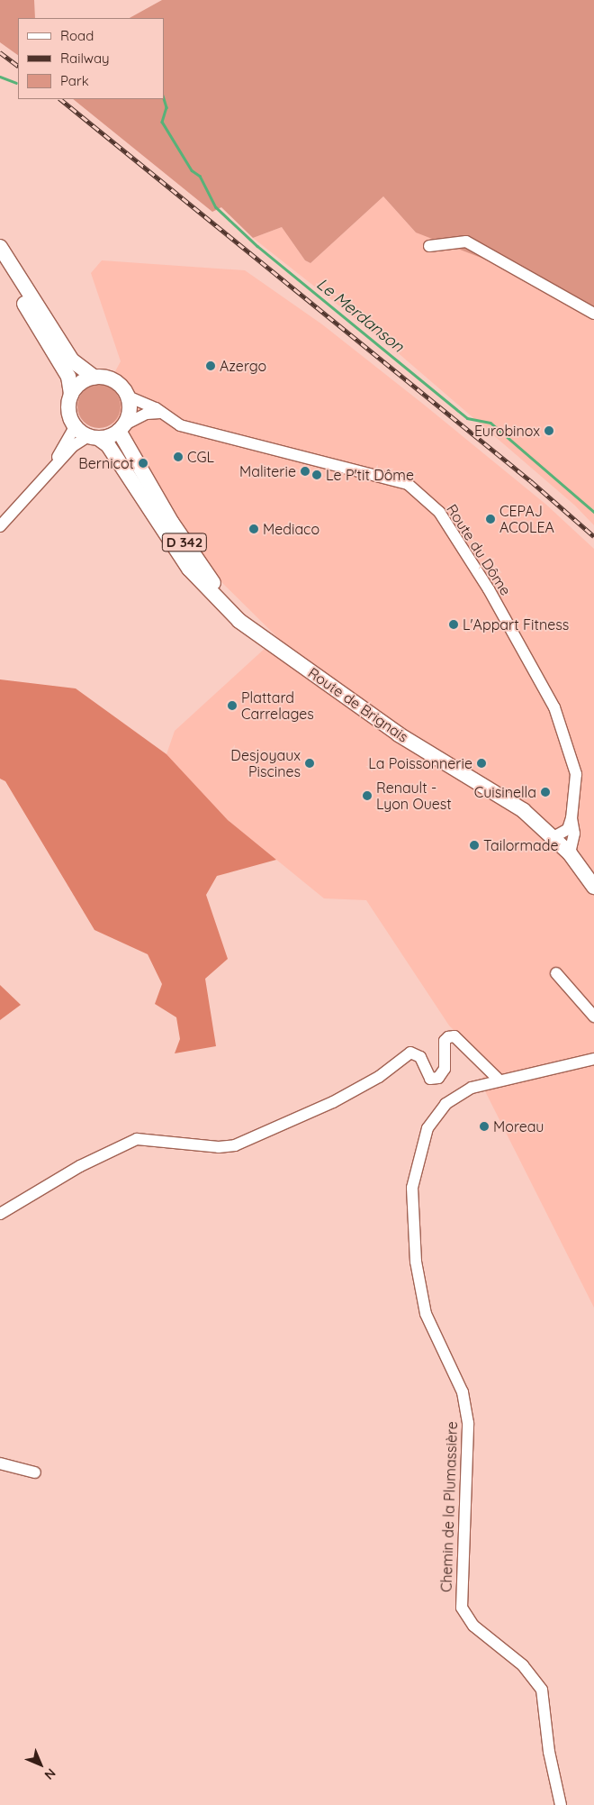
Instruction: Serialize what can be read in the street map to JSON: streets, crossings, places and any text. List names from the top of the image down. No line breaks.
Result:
{"streets":{"main road":["D 342","Route de Brignais"],"street":["Route du Dôme","Chemin de la Plumassière"]},"crossings":[["Route du Dôme","Route de Brignais"]],"water":["Le Merdanson"],"places":["Azergo","Eurobinox","CGL","Bernicot","Maliterie","Le P'tit Dôme","CEPAJ ACOLEA","Mediaco","L'Appart Fitness","Plattard Carrelages","Desjoyaux Piscines","La Poissonnerie","Cuisinella","Renault - Lyon Ouest","Tailormade","Moreau"],"legend":["Road","Railway","Park"],"north":"bottom right"}
